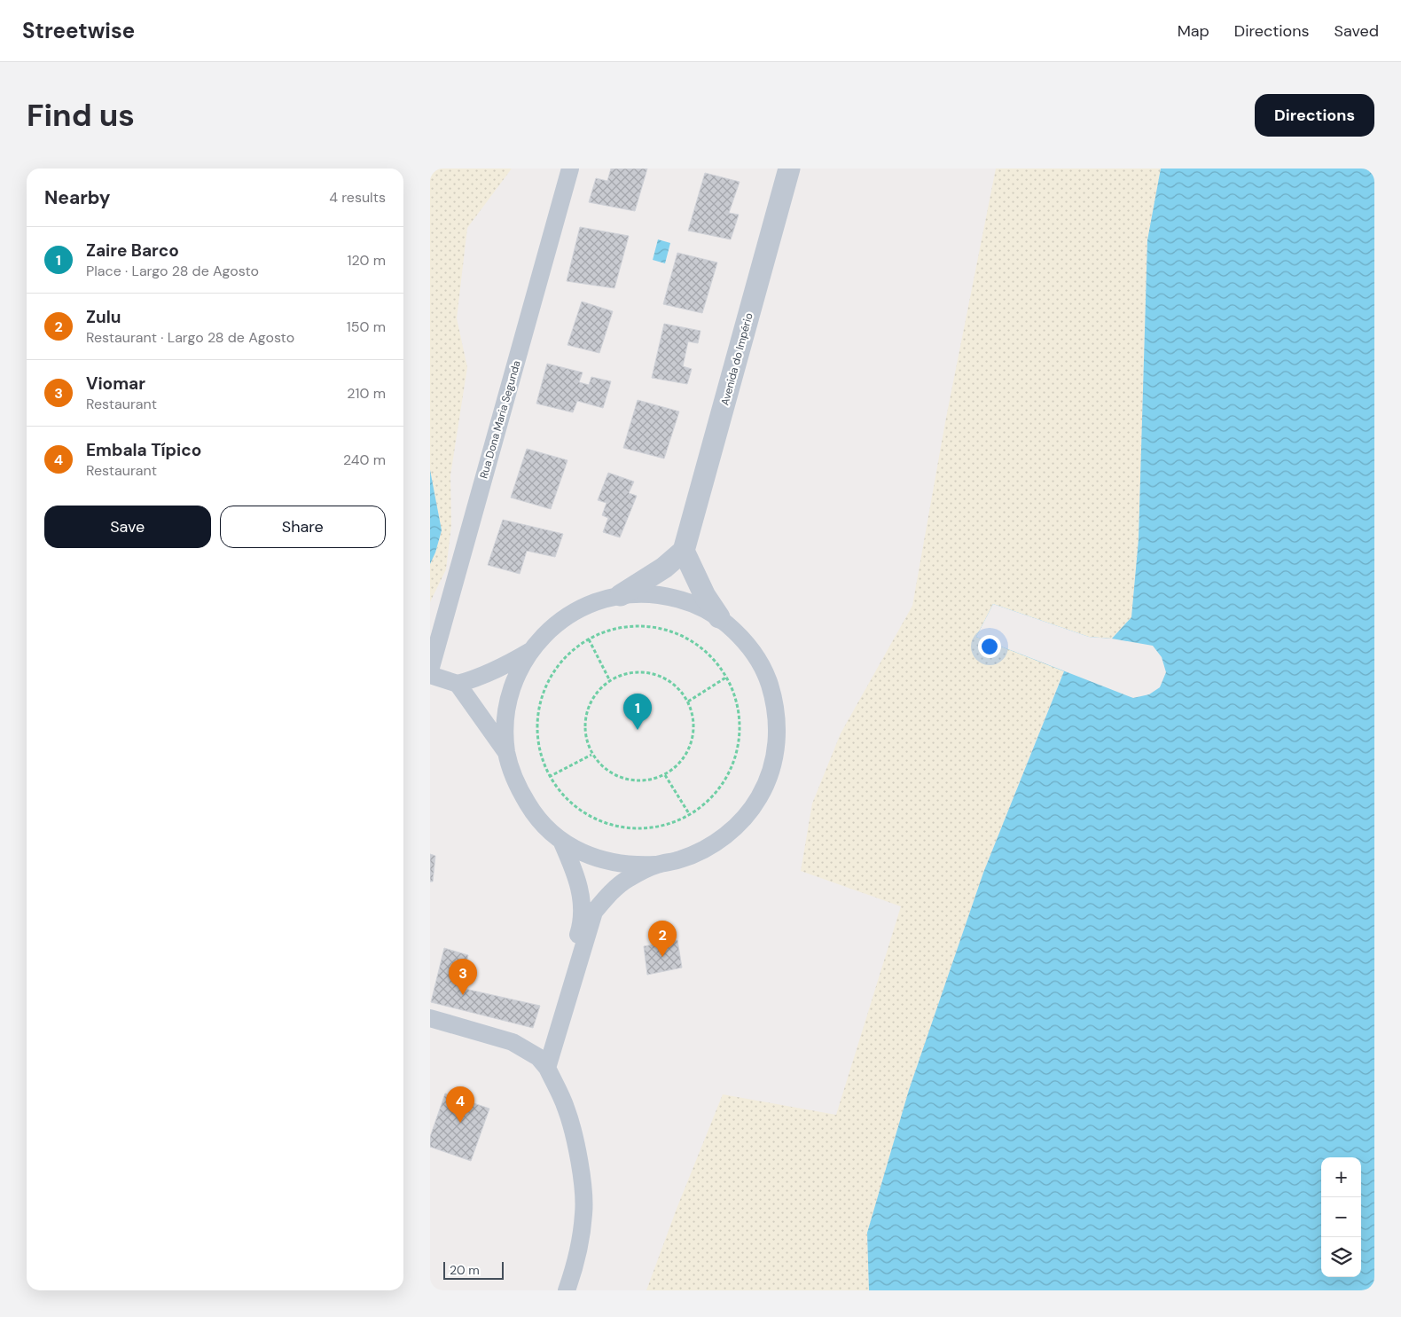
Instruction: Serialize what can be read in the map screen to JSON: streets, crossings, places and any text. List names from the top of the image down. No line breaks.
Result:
{"streets":{"street":["Avenida do Império","Rua Dona Maria Segunda"]},"scale_bar":"20 m","page":{"header":"Streetwise","nav":["Map","Directions","Saved"],"buttons":["Directions",["Save","Share"]],"title":"Find us","heading":["Nearby","4 results"],"list":[{"mark":"1","name":"Zaire Barco","note":"Place · Largo 28 de Agosto","value":"120 m"},{"mark":"2","name":"Zulu","note":"Restaurant · Largo 28 de Agosto","value":"150 m"},{"mark":"3","name":"Viomar","note":"Restaurant","value":"210 m"},{"mark":"4","name":"Embala Típico","note":"Restaurant","value":"240 m"}],"pins":["1","2","3","4"],"map_buttons":["+","−"],"scale":"20 m"}}
